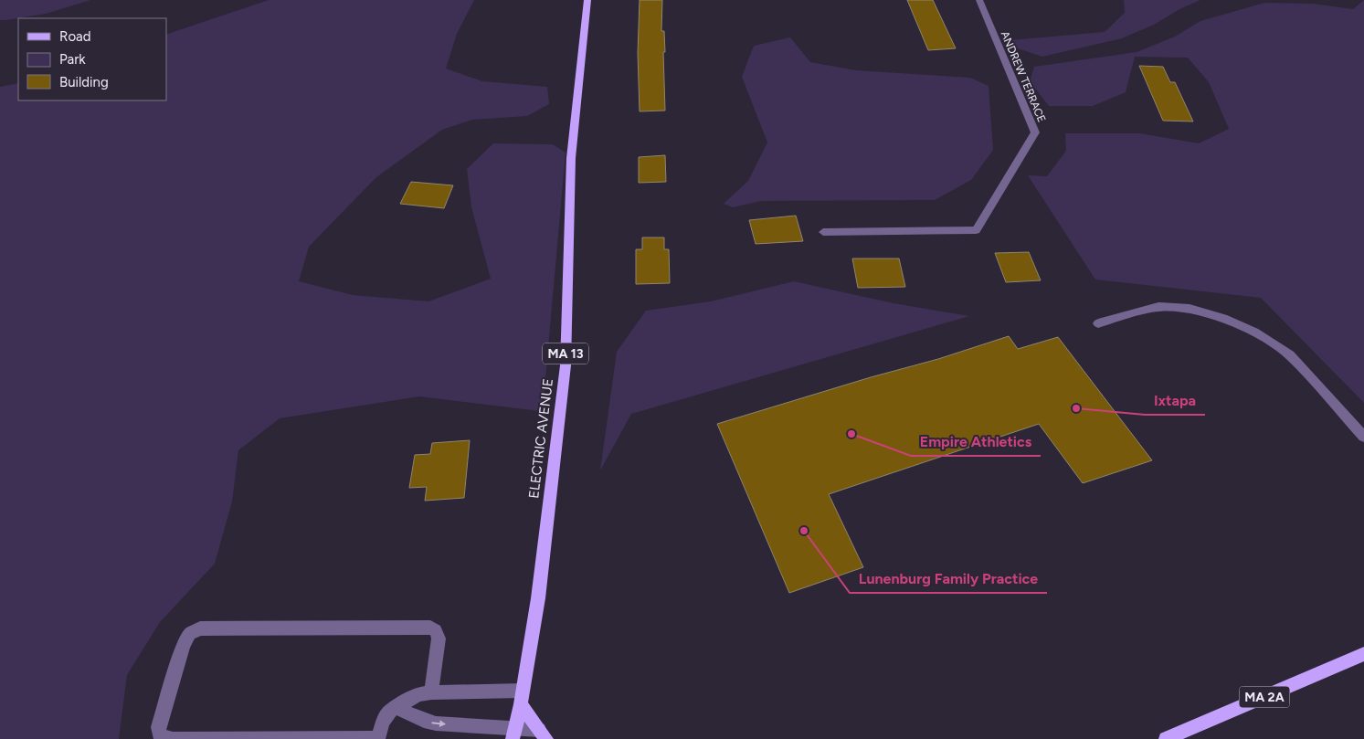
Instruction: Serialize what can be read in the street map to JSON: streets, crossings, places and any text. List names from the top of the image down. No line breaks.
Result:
{"streets":{"main road":["MA 13","ELECTRIC AVENUE","MA 2A"],"street":["ANDREW TERRACE"]},"crossings":[["MA 13","ELECTRIC AVENUE"]],"places":["Ixtapa","Empire Athletics","Lunenburg Family Practice"],"legend":["Road","Park","Building"]}
